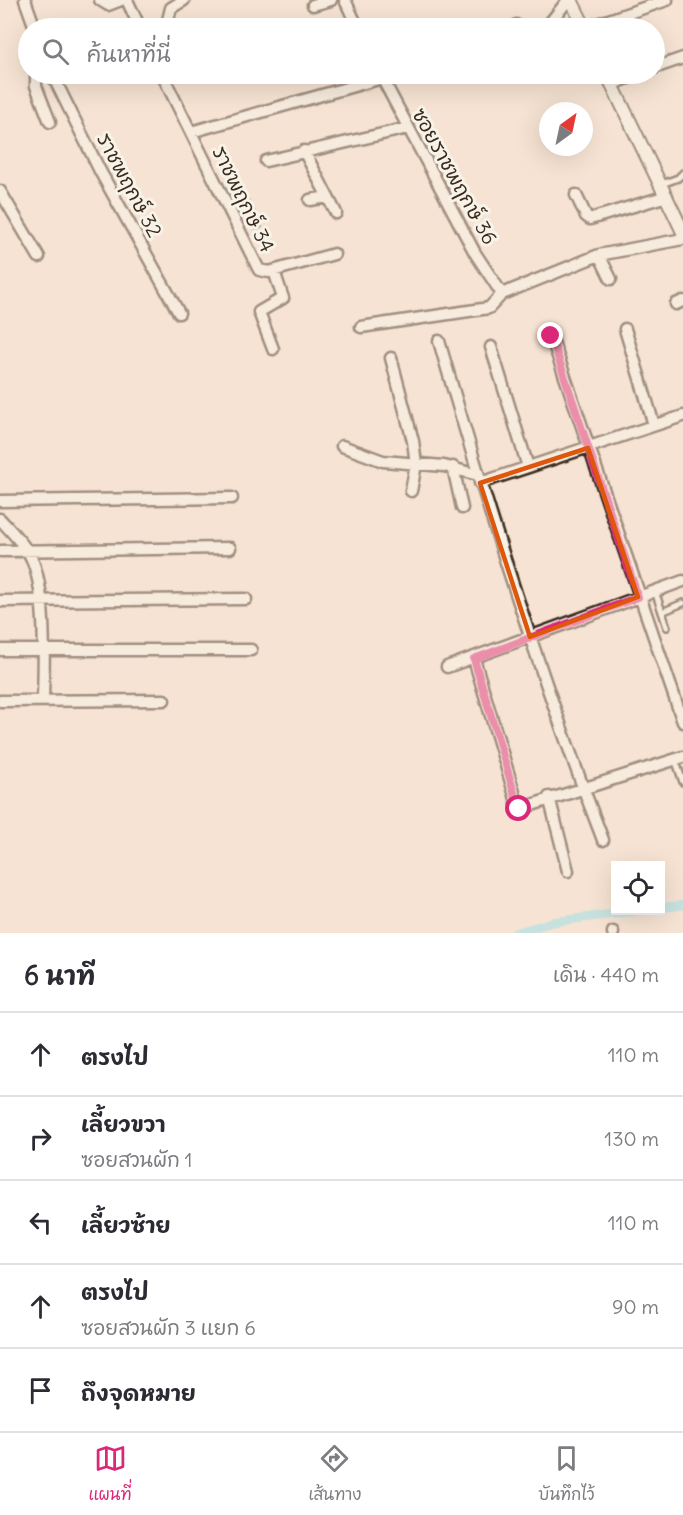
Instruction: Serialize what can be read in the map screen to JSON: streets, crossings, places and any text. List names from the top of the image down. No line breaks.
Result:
{"streets":{"street":["ซอยราชพฤกษ์ 36","ราชพฤกษ์ 32","ราชพฤกษ์ 34"]},"north":"top right","page":{"search":"ค้นหาที่นี่","heading":["6 นาที","เดิน · 440 m"],"list":[["ตรงไป","110 m"],["เลี้ยวขวา","ซอยสวนผัก 1","130 m"],["เลี้ยวซ้าย","110 m"],["ตรงไป","ซอยสวนผัก 3 แยก 6","90 m"],"ถึงจุดหมาย"],"nav":["แผนที่","เส้นทาง","บันทึกไว้"]}}
